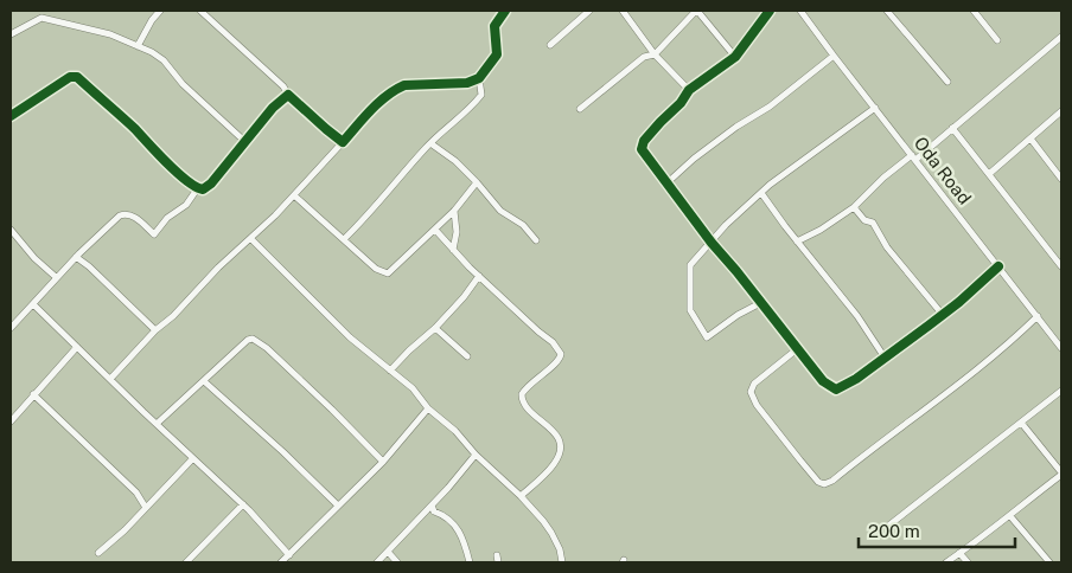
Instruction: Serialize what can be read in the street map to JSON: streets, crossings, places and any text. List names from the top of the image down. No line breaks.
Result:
{"streets":{"street":["Oda Road"]},"scale_bar":"200 m"}
